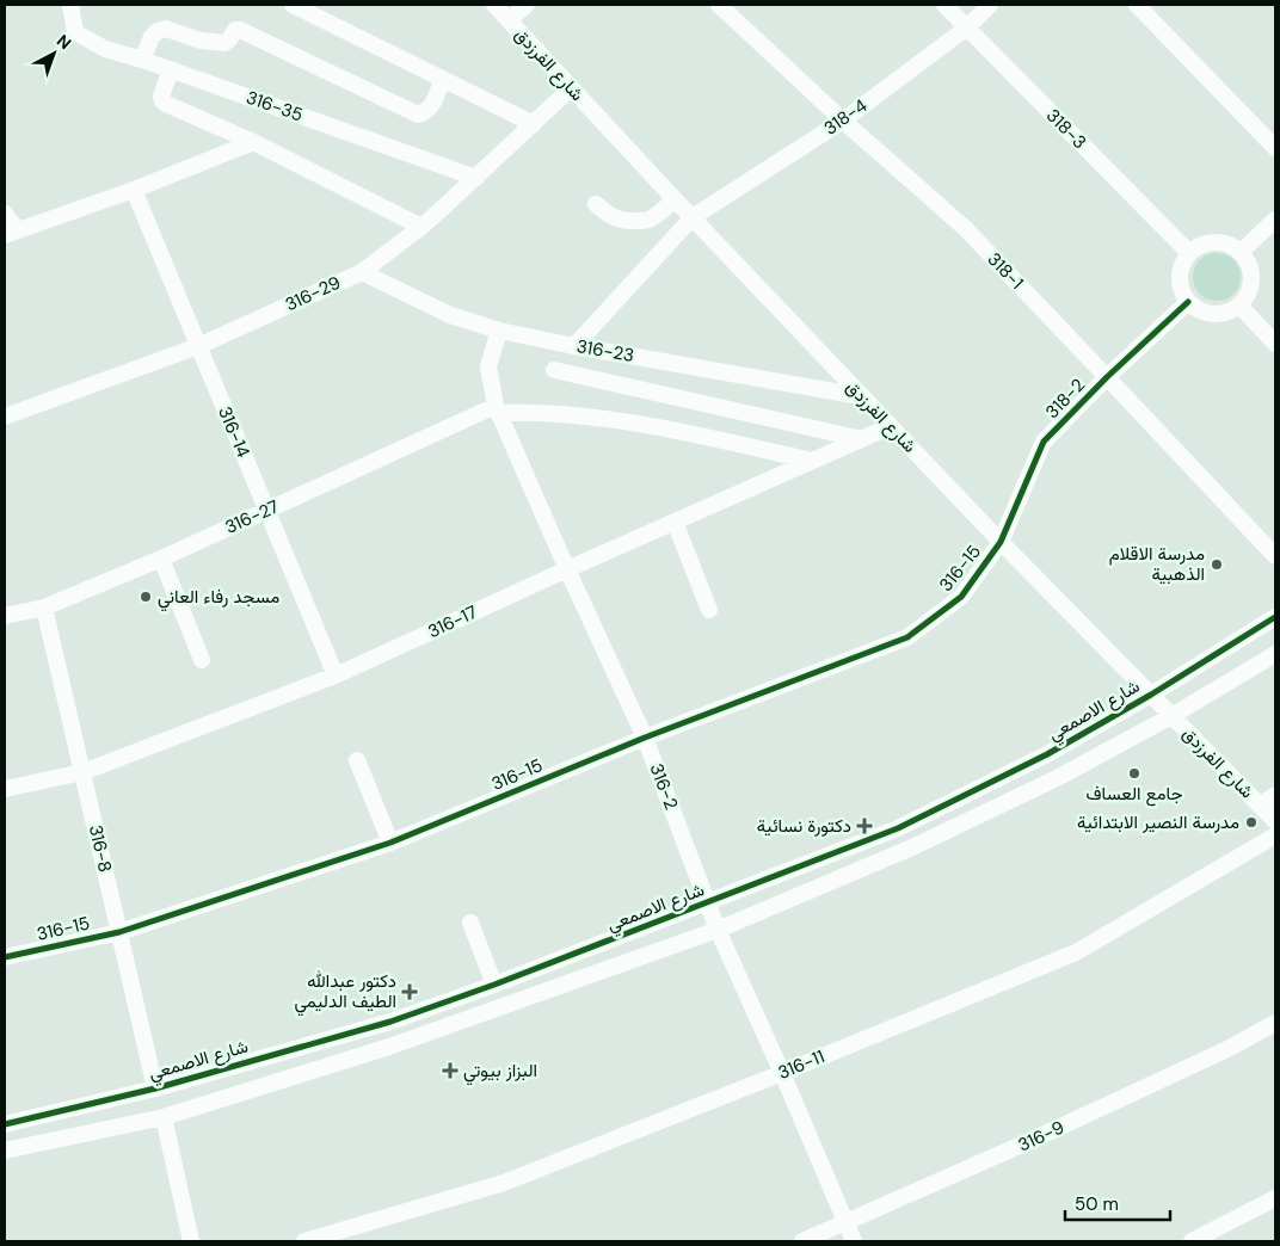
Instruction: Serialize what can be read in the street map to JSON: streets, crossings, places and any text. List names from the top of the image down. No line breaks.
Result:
{"streets":{"street":["شارع الفرزدق","316-35","318-4","318-3","318-1","316-29","316-23","318-2","316-14","316-27","316-15","316-17","شارع الاصمعي","316-2","316-8","316-11","316-9"]},"crossings":[["شارع الفرزدق","318-4"],["شارع الفرزدق","316-29"],["شارع الفرزدق","316-23"],["شارع الفرزدق","318-2"],["شارع الفرزدق","316-15"],["شارع الفرزدق","316-17"],["شارع الفرزدق","شارع الاصمعي"],["316-35","316-29"],["318-4","318-3"],["318-4","318-1"],["318-4","316-23"],["318-3","318-2"],["318-1","318-2"],["316-29","316-23"],["316-29","316-14"],["316-23","316-2"],["318-2","316-15"],["316-14","316-27"],["316-14","316-17"],["316-27","316-2"],["316-27","316-8"],["316-15","316-2"],["316-15","316-8"],["316-17","316-2"],["316-17","316-8"],["شارع الاصمعي","316-2"],["شارع الاصمعي","316-8"],["316-2","316-11"],["316-2","316-9"]],"places":{"other":["مدرسة الاقلام الذهبية","مسجد رفاء العاني","جامع العساف","مدرسة النصير الابتدائية"],"health":["دكتورة نسائية","دكتور عبدالله الطيف الدليمي","البزاز بيوتي"]},"scale_bar":"50 m","north":"top right"}
